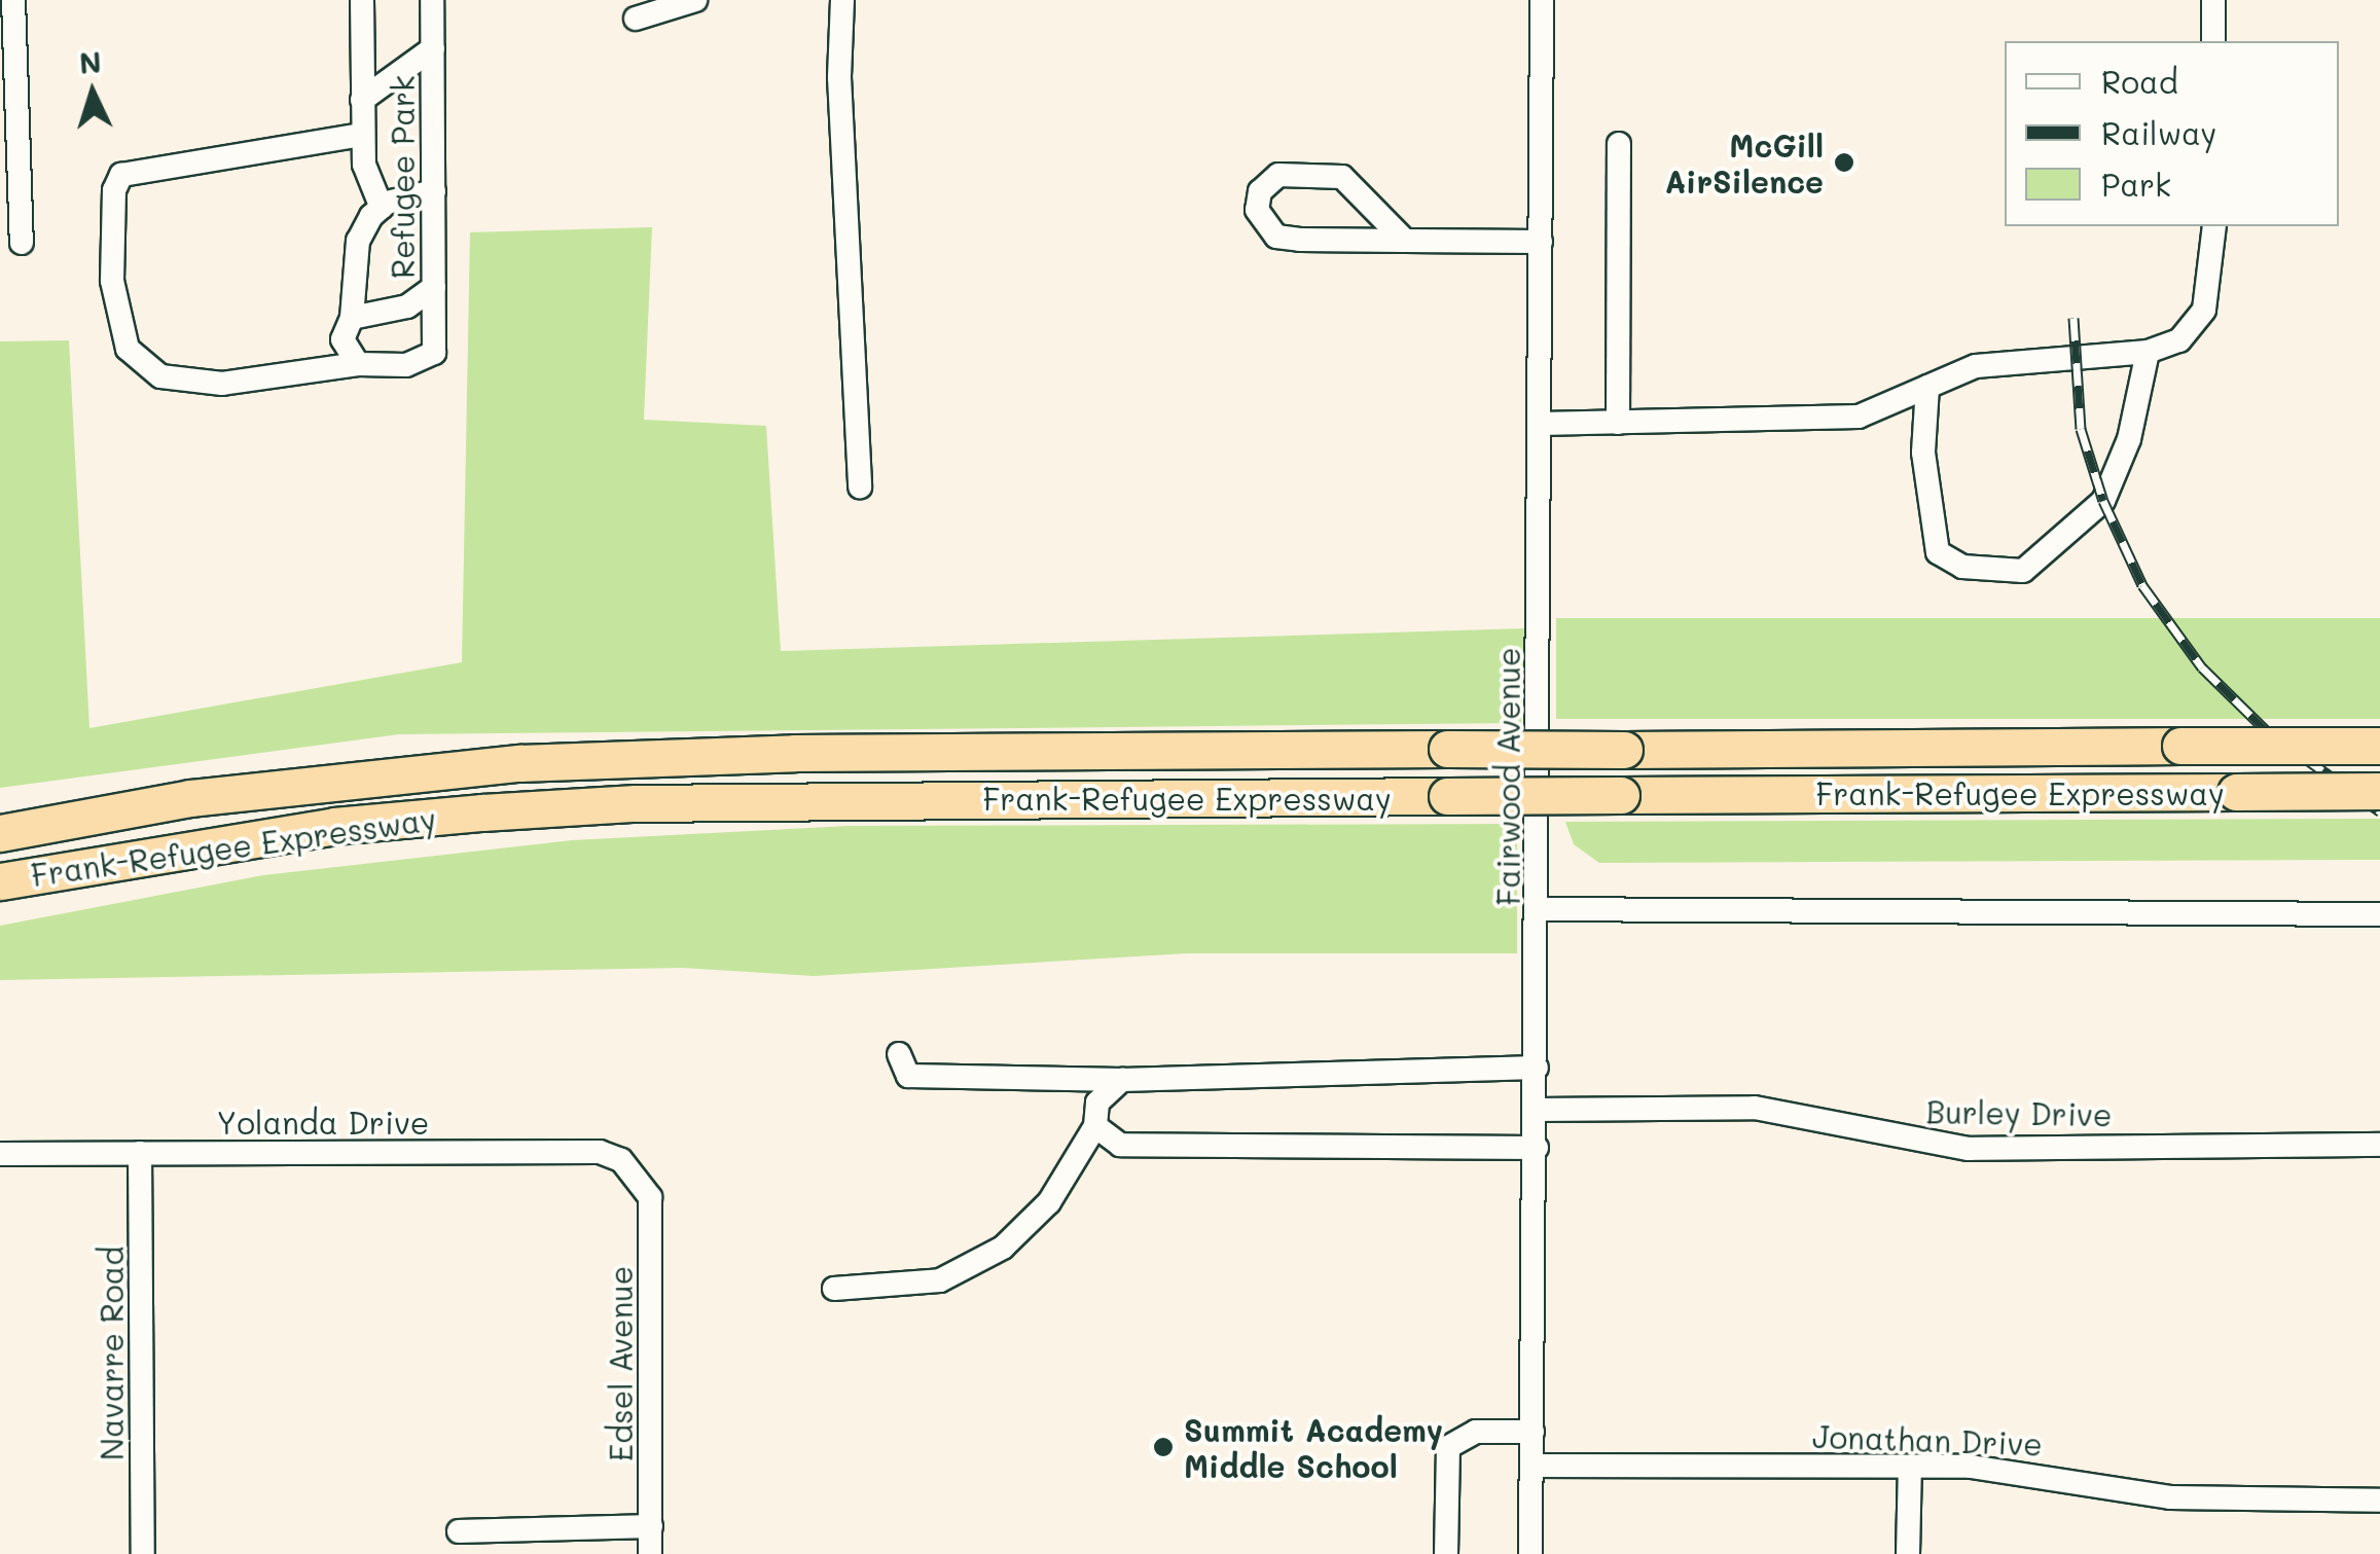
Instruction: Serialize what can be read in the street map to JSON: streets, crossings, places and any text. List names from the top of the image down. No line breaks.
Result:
{"streets":{"highway":["Frank-Refugee Expressway"],"street":["Refugee Park","Fairwood Avenue","Burley Drive","Yolanda Drive","Navarre Road","Edsel Avenue","Jonathan Drive"]},"crossings":[["Fairwood Avenue","Burley Drive"],["Fairwood Avenue","Jonathan Drive"],["Yolanda Drive","Navarre Road"],["Yolanda Drive","Edsel Avenue"]],"places":["McGill AirSilence","Summit Academy Middle School"],"legend":["Road","Railway","Park"],"north":"top"}
